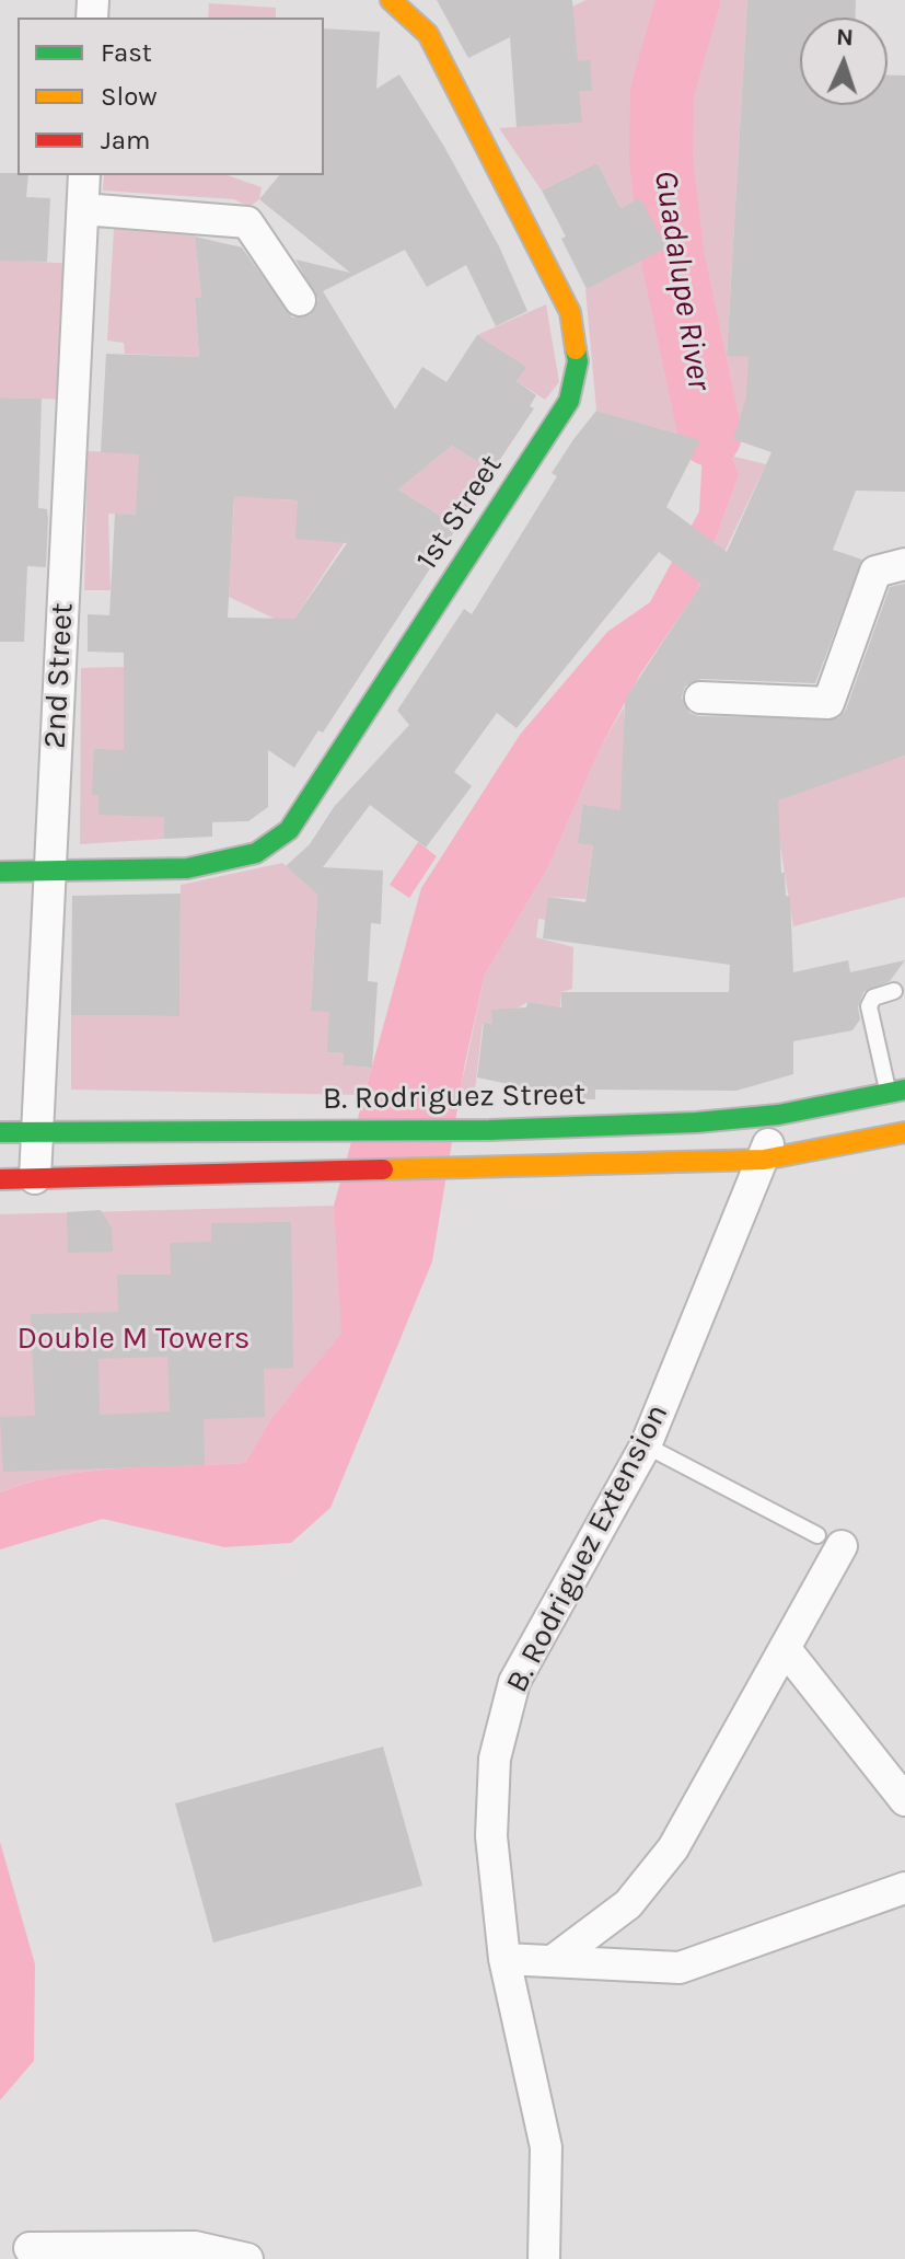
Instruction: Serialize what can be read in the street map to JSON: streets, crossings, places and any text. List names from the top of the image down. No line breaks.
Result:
{"streets":{"main road":["1st Street","B. Rodriguez Street"],"street":["2nd Street","B. Rodriguez Extension"]},"crossings":[["1st Street","2nd Street"],["2nd Street","B. Rodriguez Street"],["B. Rodriguez Street","B. Rodriguez Extension"]],"water":["Guadalupe River"],"parks":["Double M Towers"],"legend":["Fast","Slow","Jam"],"north":"top"}
